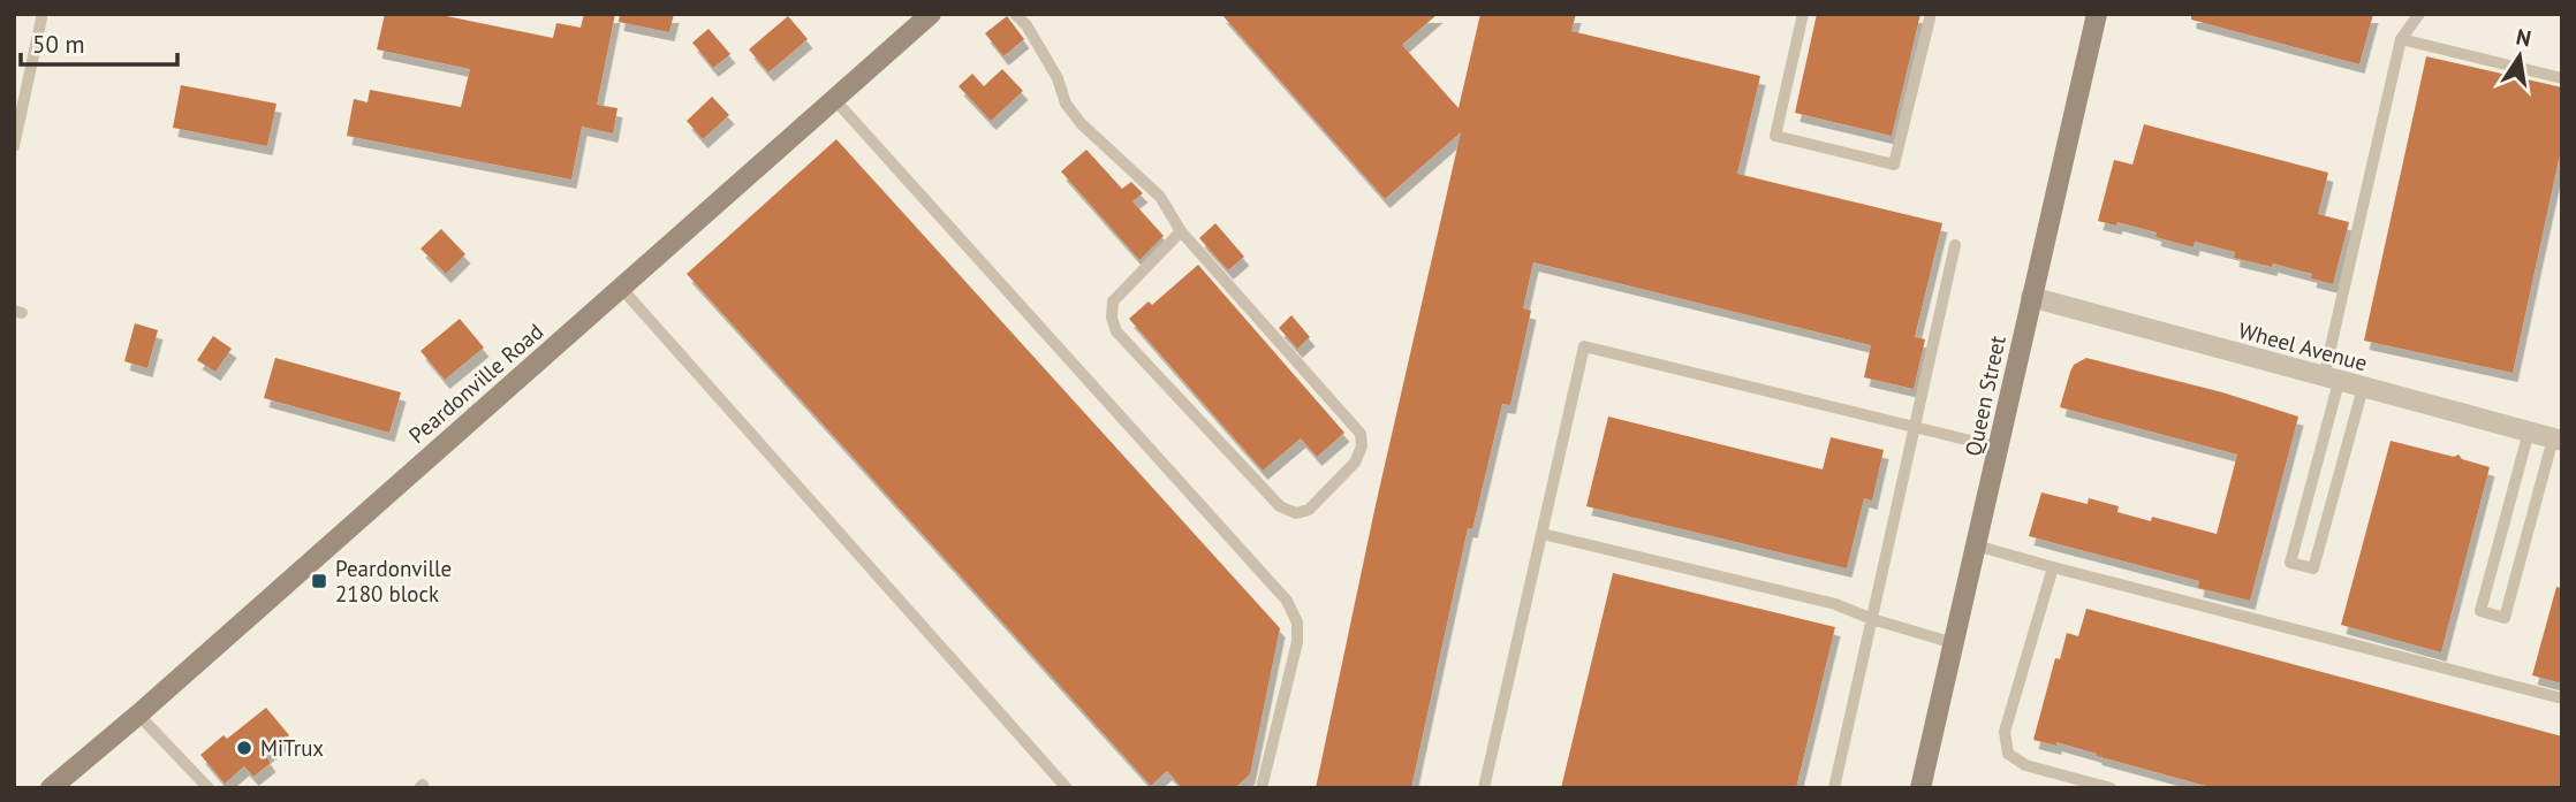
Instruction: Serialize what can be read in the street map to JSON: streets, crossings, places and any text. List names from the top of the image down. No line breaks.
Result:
{"streets":{"street":["Wheel Avenue","Peardonville Road","Queen Street"]},"crossings":[["Wheel Avenue","Queen Street"]],"places":{"transit":["Peardonville 2180 block"],"other":["MiTrux"]},"scale_bar":"50 m","north":"top"}
